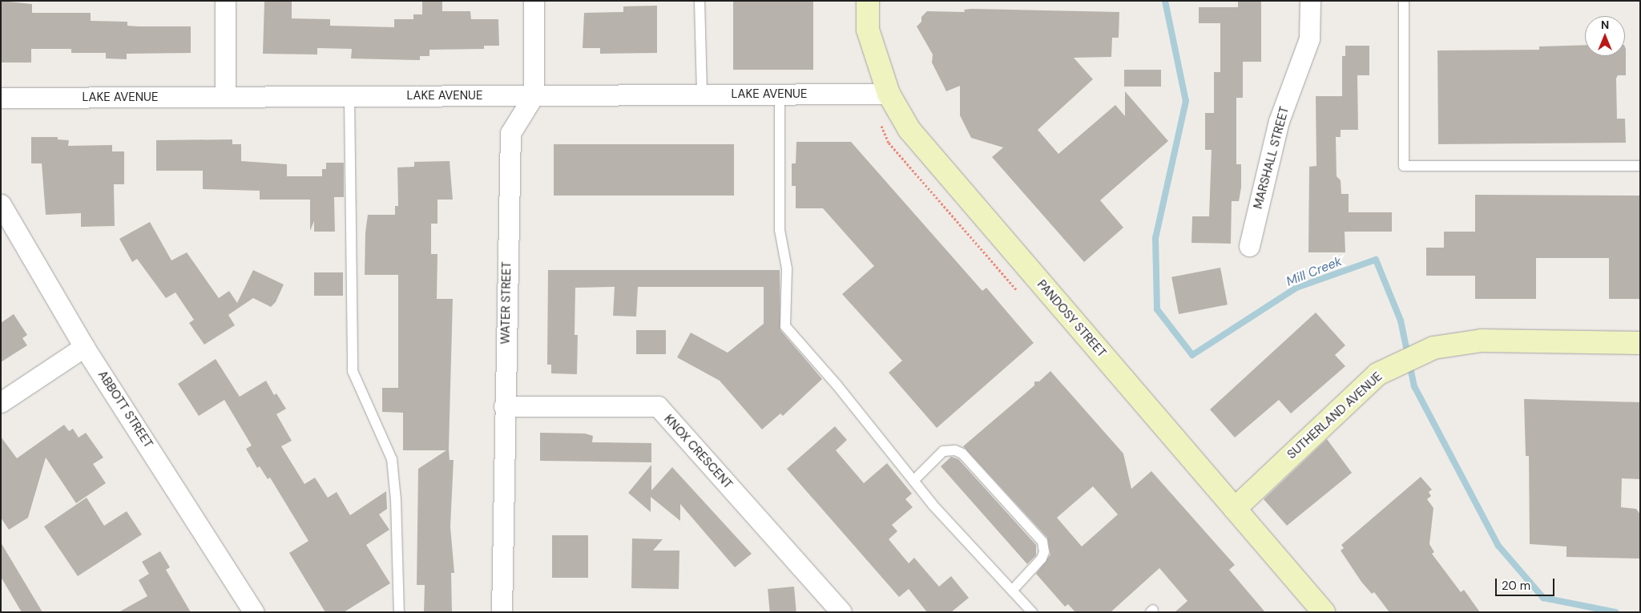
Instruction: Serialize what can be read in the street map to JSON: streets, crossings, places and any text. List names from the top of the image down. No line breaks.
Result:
{"streets":{"main road":["PANDOSY STREET","SUTHERLAND AVENUE"],"street":["LAKE AVENUE","MARSHALL STREET","WATER STREET","ABBOTT STREET","KNOX CRESCENT"]},"crossings":[["LAKE AVENUE","WATER STREET"],["LAKE AVENUE","PANDOSY STREET"],["WATER STREET","KNOX CRESCENT"],["PANDOSY STREET","SUTHERLAND AVENUE"]],"water":["Mill Creek"],"scale_bar":"20 m","north":"top"}
